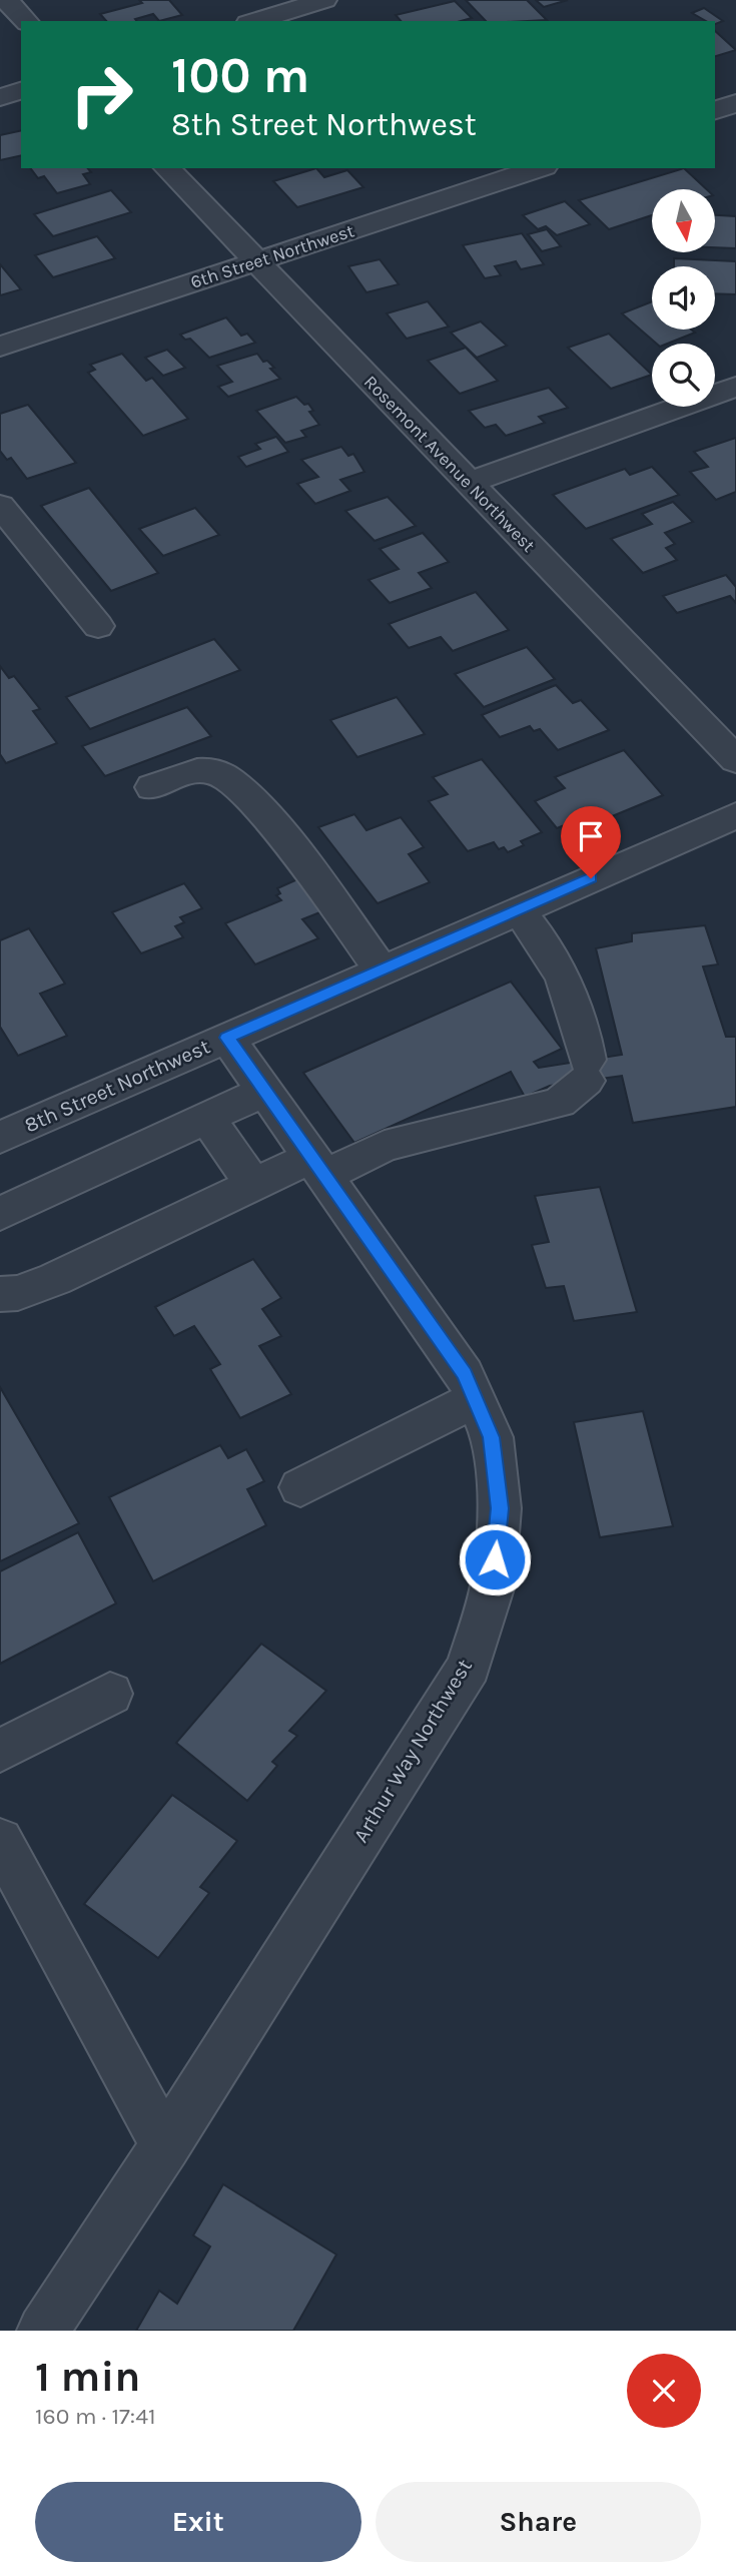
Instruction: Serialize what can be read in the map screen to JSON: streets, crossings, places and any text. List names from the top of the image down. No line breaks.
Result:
{"streets":{"street":["6th Street Northwest","Rosemont Avenue Northwest","8th Street Northwest","Arthur Way Northwest"]},"crossings":[["6th Street Northwest","Rosemont Avenue Northwest"],["8th Street Northwest","Arthur Way Northwest"]],"north":"bottom","page":{"turn":["100 m","8th Street Northwest"],"heading":["1 min","160 m · 17:41"],"buttons":["Exit","Share"]}}
